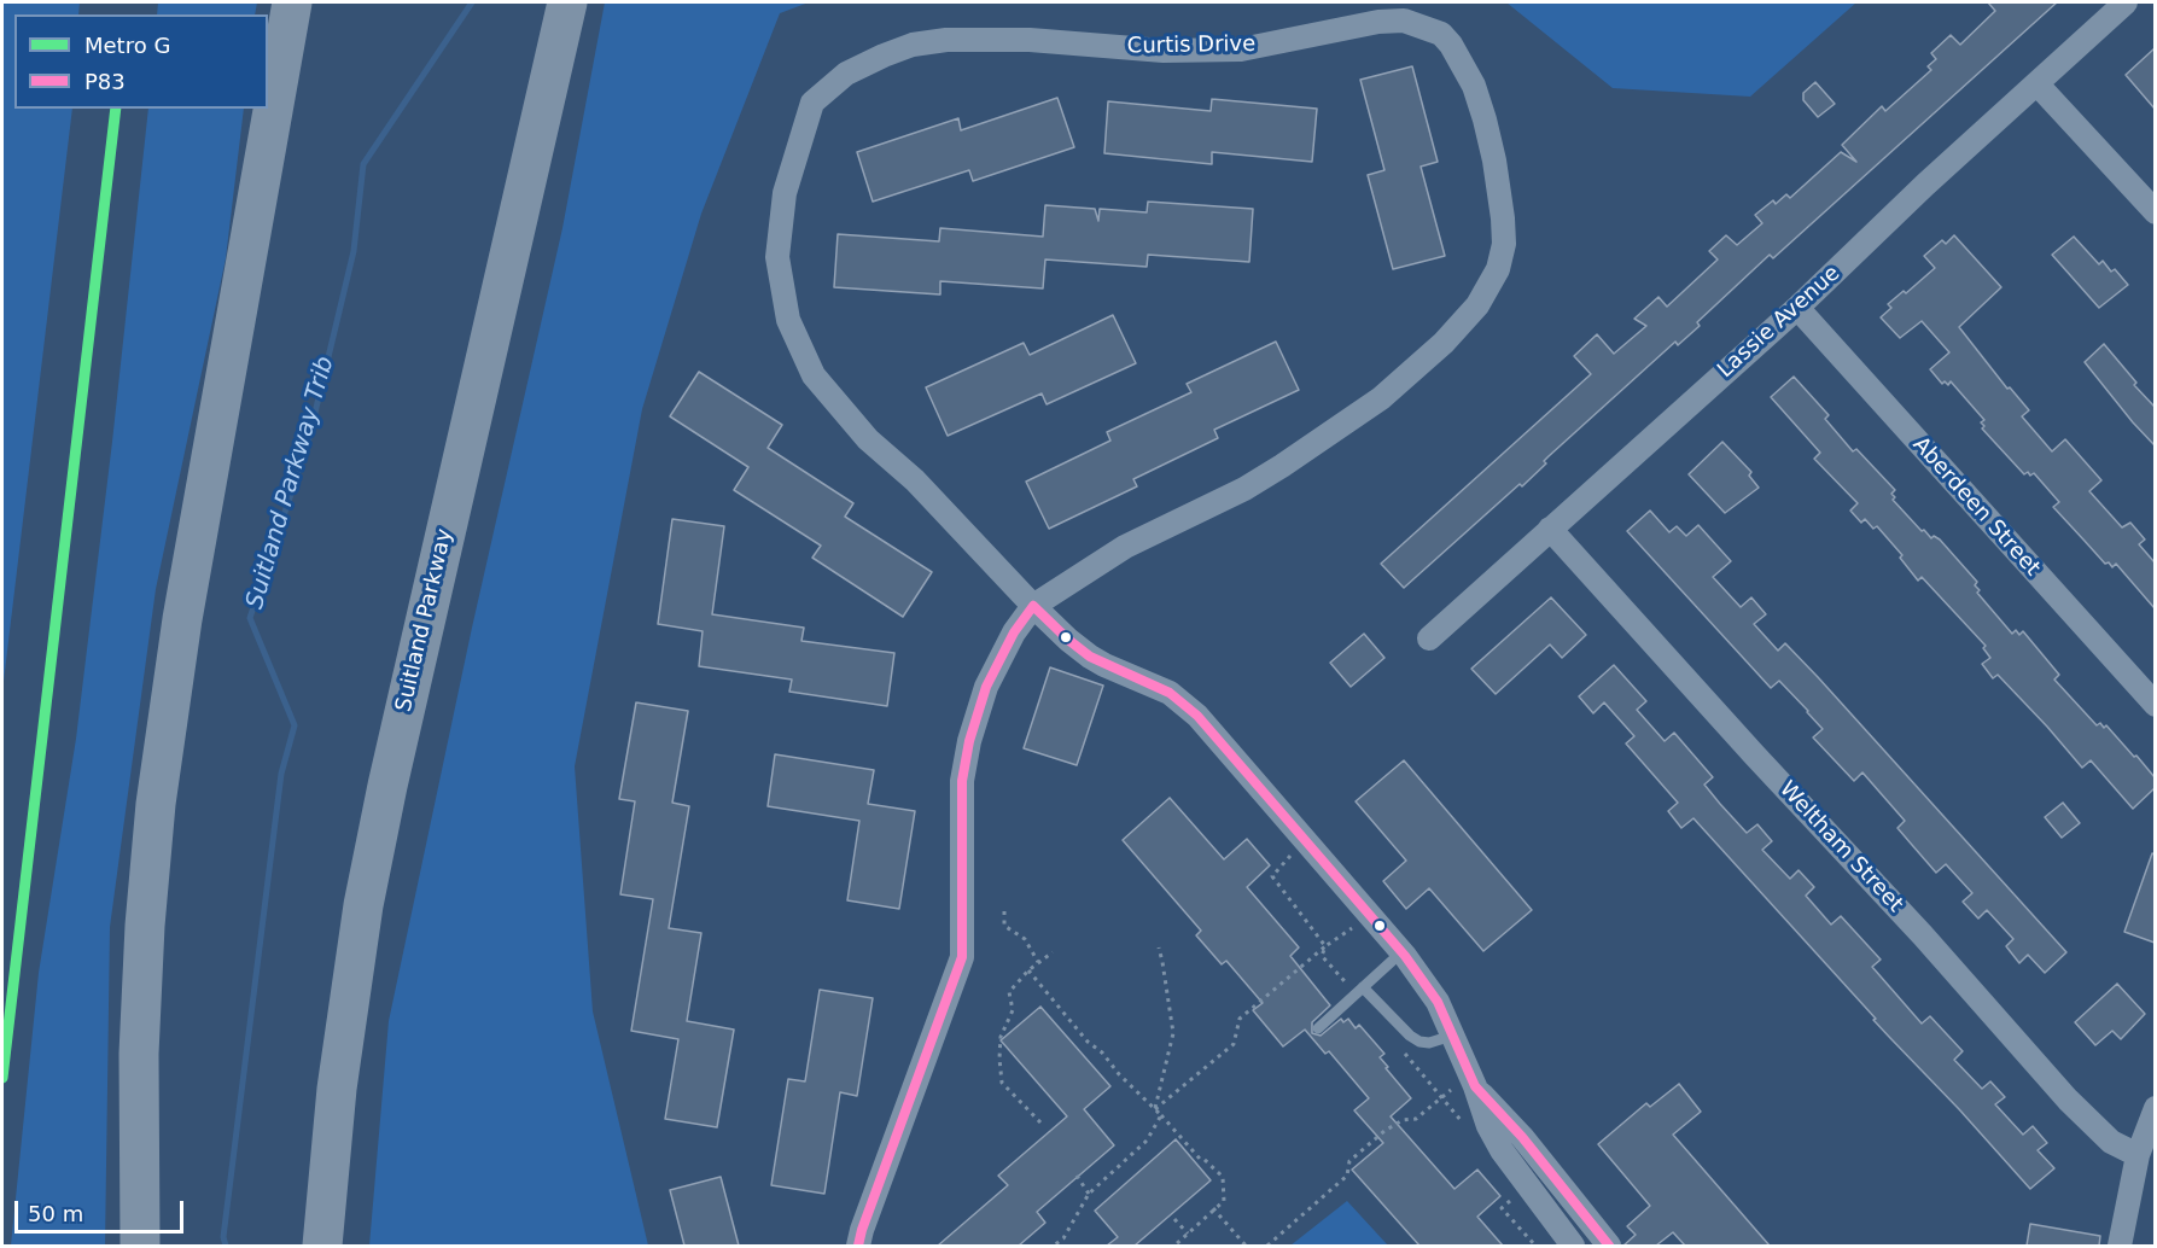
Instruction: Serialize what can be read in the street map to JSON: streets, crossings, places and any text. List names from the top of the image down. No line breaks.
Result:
{"streets":{"highway":["Suitland Parkway"],"street":["Curtis Drive","Lassie Avenue","Aberdeen Street","Weltham Street"]},"crossings":[["Lassie Avenue","Aberdeen Street"],["Lassie Avenue","Weltham Street"]],"water":["Suitland Parkway Trib"],"lines":["metro line G","transit line P83"],"legend":["Metro G","P83"],"scale_bar":"50 m"}
